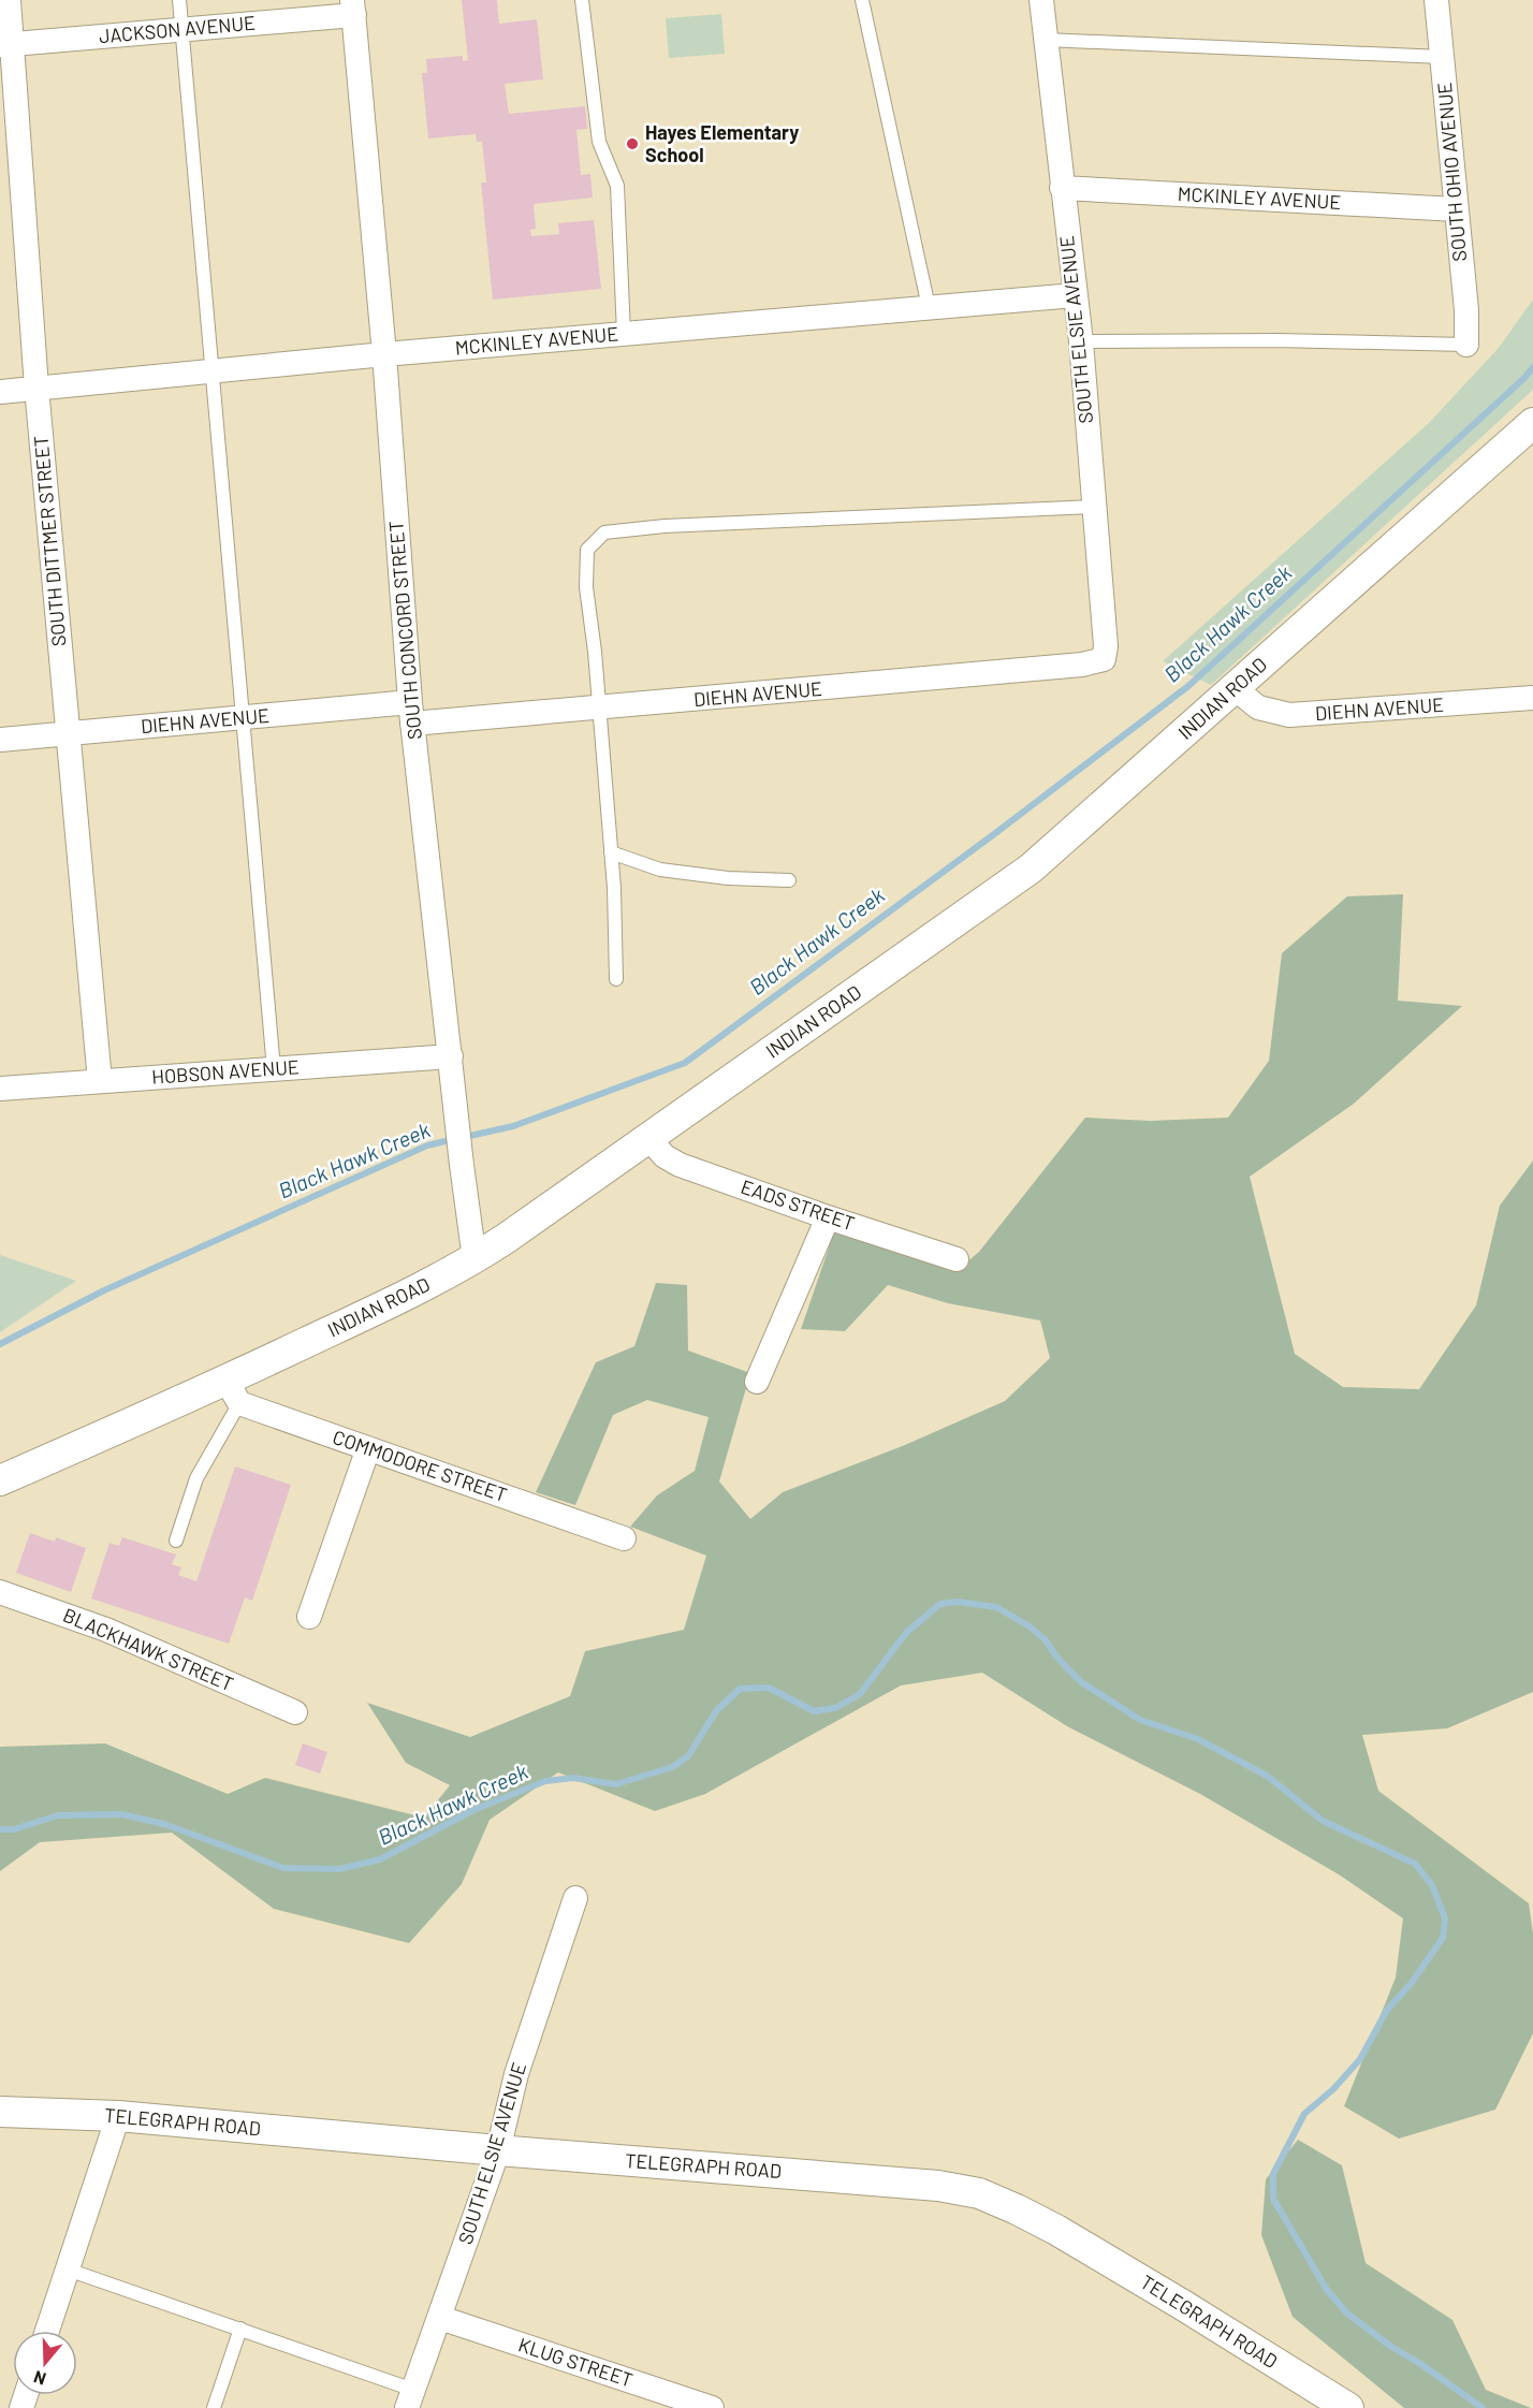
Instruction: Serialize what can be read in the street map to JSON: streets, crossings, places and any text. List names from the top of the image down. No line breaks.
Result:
{"streets":{"street":["JACKSON AVENUE","SOUTH OHIO AVENUE","MCKINLEY AVENUE","SOUTH ELSIE AVENUE","SOUTH DITTMER STREET","SOUTH CONCORD STREET","DIEHN AVENUE","INDIAN ROAD","HOBSON AVENUE","EADS STREET","COMMODORE STREET","BLACKHAWK STREET","TELEGRAPH ROAD","KLUG STREET"]},"crossings":[["JACKSON AVENUE","SOUTH DITTMER STREET"],["JACKSON AVENUE","SOUTH CONCORD STREET"],["SOUTH OHIO AVENUE","MCKINLEY AVENUE"],["MCKINLEY AVENUE","SOUTH ELSIE AVENUE"],["MCKINLEY AVENUE","SOUTH DITTMER STREET"],["MCKINLEY AVENUE","SOUTH CONCORD STREET"],["SOUTH ELSIE AVENUE","DIEHN AVENUE"],["SOUTH ELSIE AVENUE","TELEGRAPH ROAD"],["SOUTH ELSIE AVENUE","KLUG STREET"],["SOUTH DITTMER STREET","DIEHN AVENUE"],["SOUTH DITTMER STREET","HOBSON AVENUE"],["SOUTH CONCORD STREET","DIEHN AVENUE"],["SOUTH CONCORD STREET","INDIAN ROAD"],["SOUTH CONCORD STREET","HOBSON AVENUE"],["DIEHN AVENUE","INDIAN ROAD"],["INDIAN ROAD","EADS STREET"],["INDIAN ROAD","COMMODORE STREET"]],"water":["Black Hawk Creek"],"places":["Hayes Elementary School"],"north":"bottom"}
